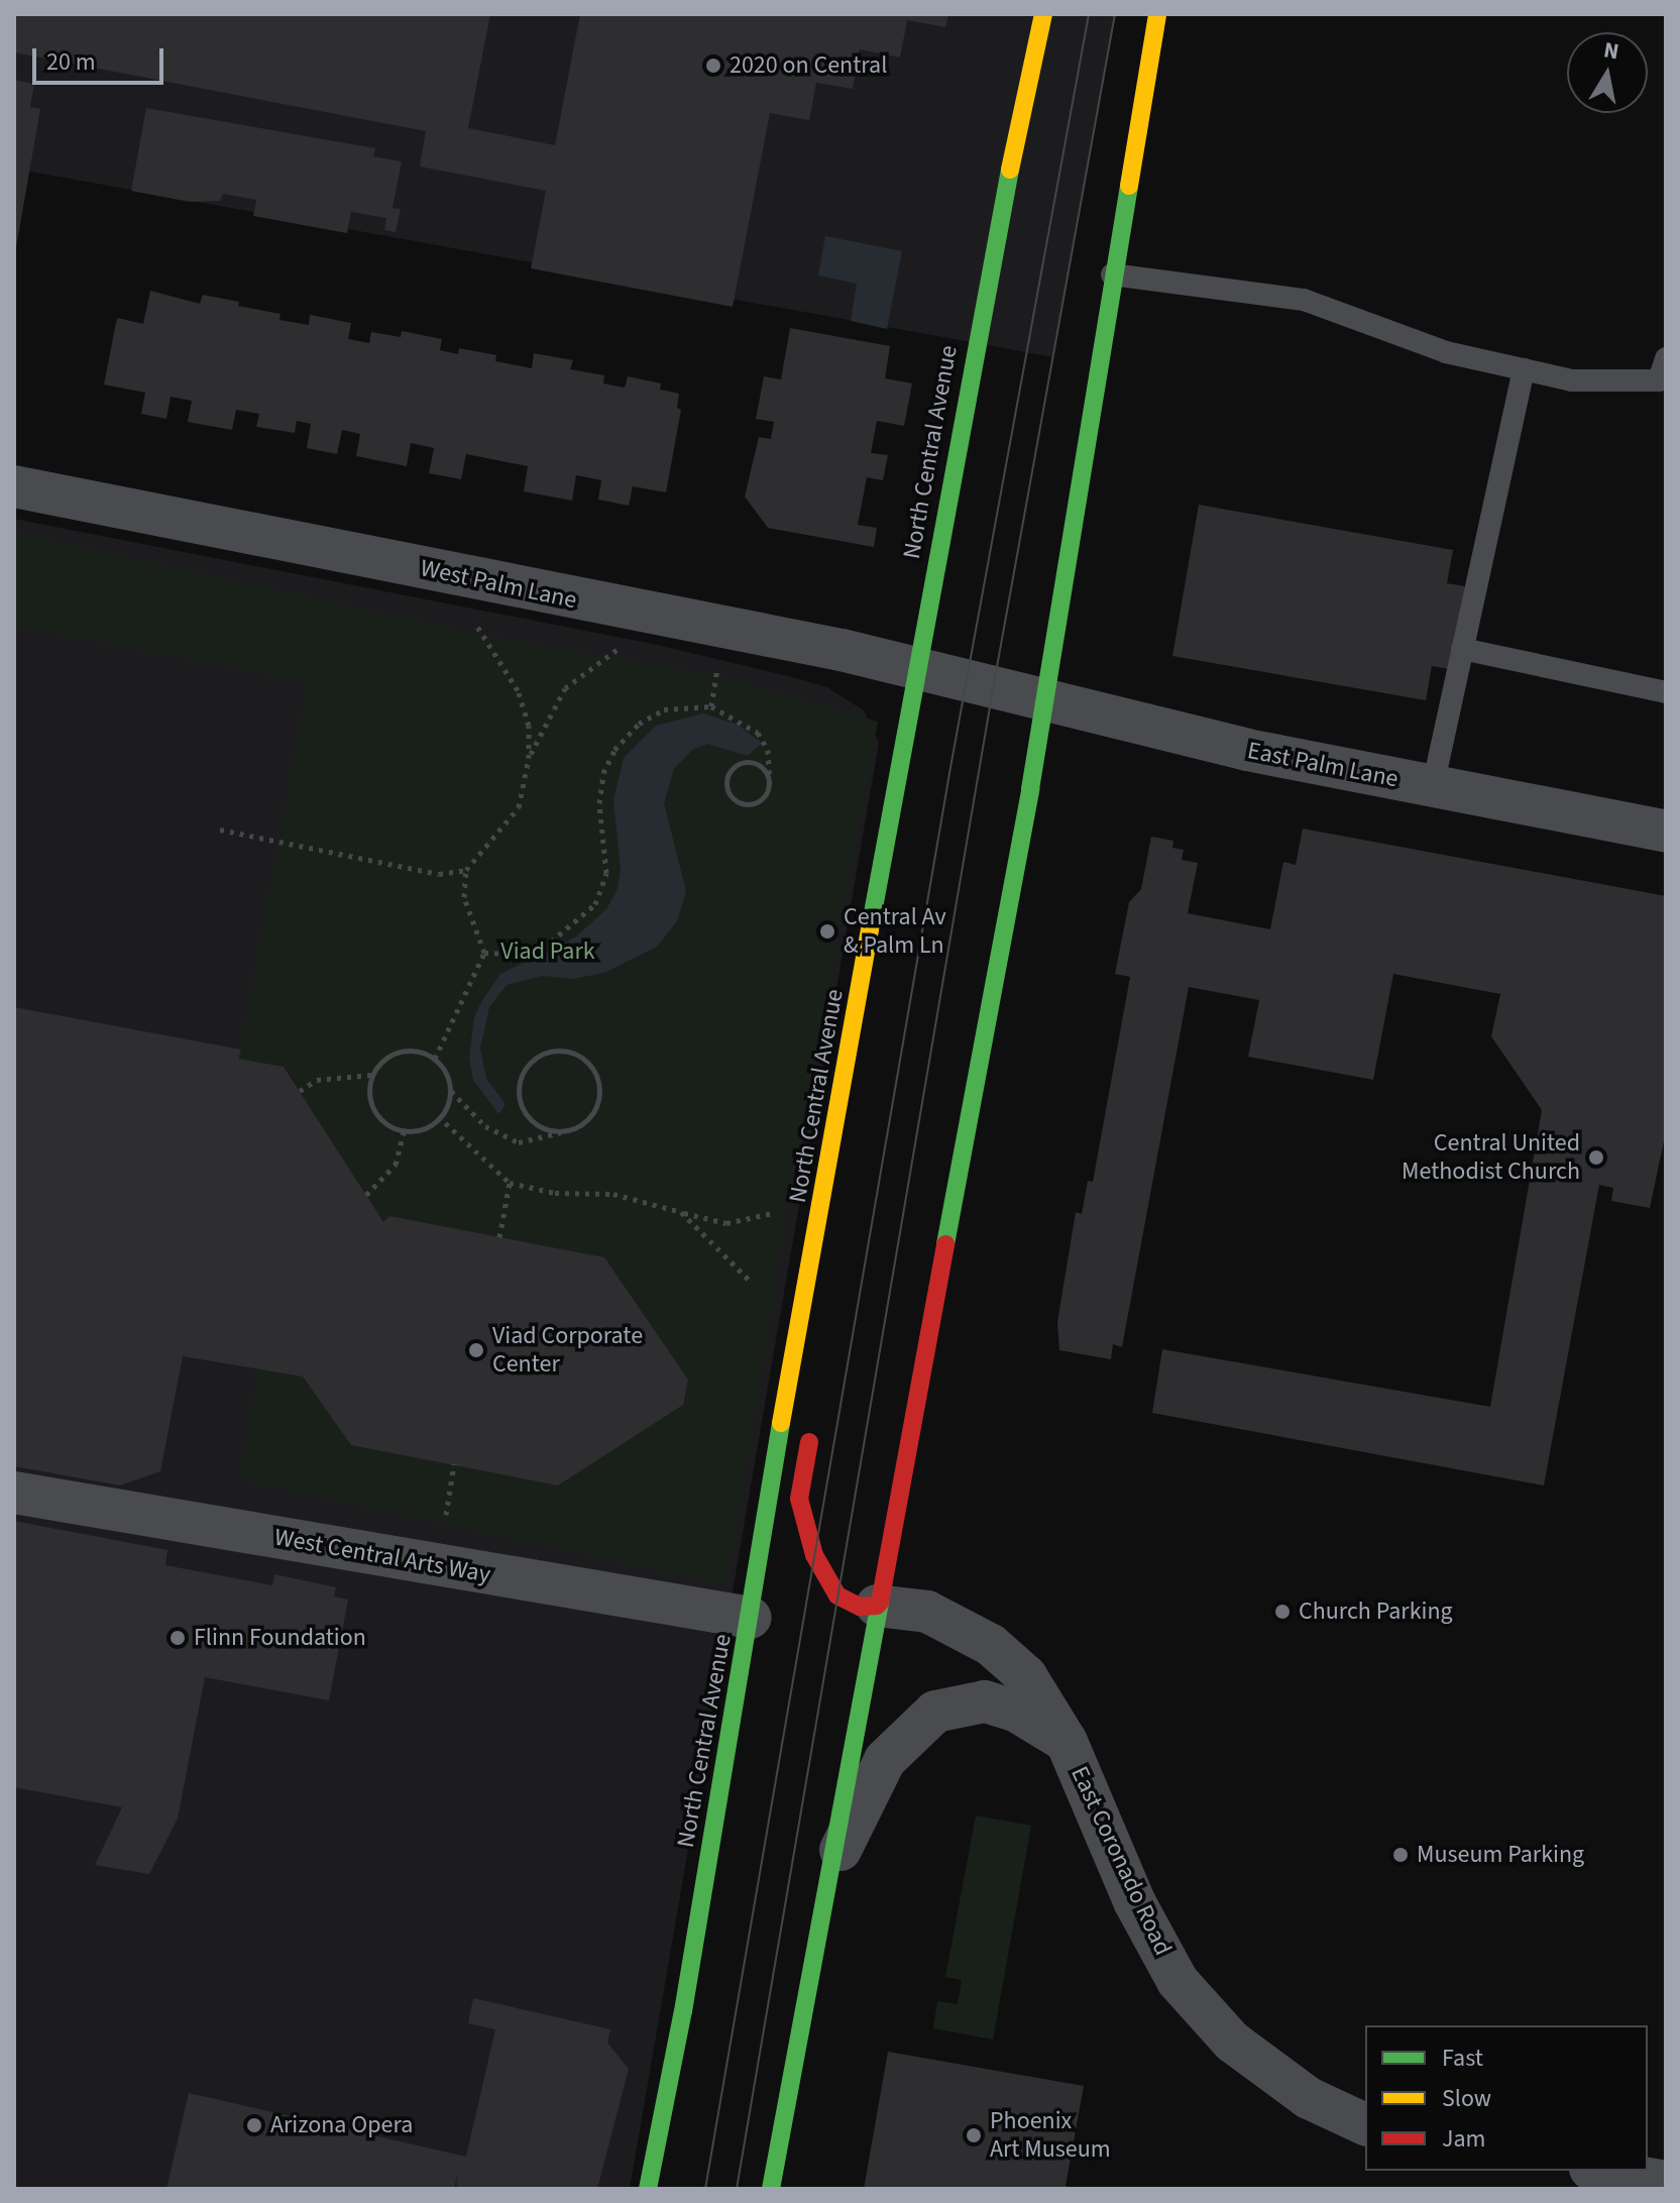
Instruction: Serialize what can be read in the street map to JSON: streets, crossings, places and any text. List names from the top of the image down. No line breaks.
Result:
{"streets":{"main road":["North Central Avenue"],"street":["West Palm Lane","East Palm Lane","West Central Arts Way","East Coronado Road"]},"crossings":[["North Central Avenue","West Palm Lane"],["North Central Avenue","West Central Arts Way"],["West Palm Lane","East Palm Lane"]],"parks":["Viad Park"],"places":["2020 on Central","Central Av & Palm Ln","Central United Methodist Church","Viad Corporate Center","Church Parking","Flinn Foundation","Museum Parking","Arizona Opera","Phoenix Art Museum"],"legend":["Fast","Slow","Jam"],"scale_bar":"20 m","north":"top"}
